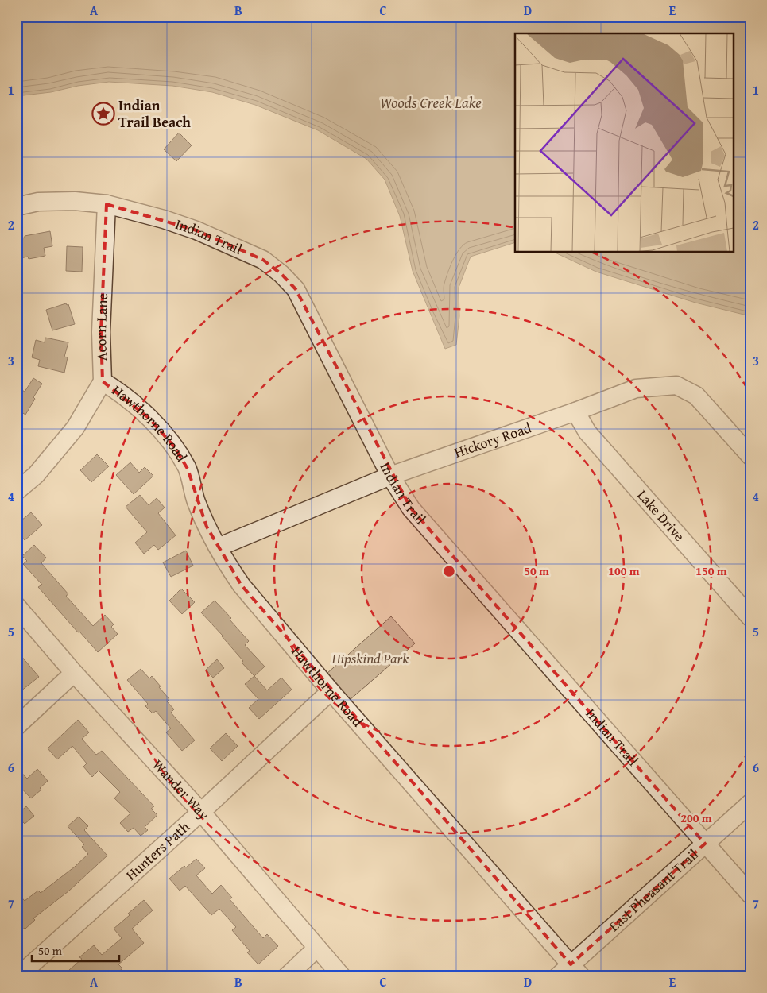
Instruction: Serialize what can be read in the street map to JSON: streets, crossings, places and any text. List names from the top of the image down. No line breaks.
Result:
{"streets":{"street":["Indian Trail","Acorn Lane","Hawthorne Road","Hickory Road","Lake Drive","Wander Way","Hunters Path","East Pheasant Trail"]},"crossings":[["Indian Trail","Acorn Lane"],["Indian Trail","Hickory Road"],["Indian Trail","East Pheasant Trail"],["Acorn Lane","Hawthorne Road"],["Hawthorne Road","Hickory Road"],["Hawthorne Road","Hunters Path"],["Hawthorne Road","East Pheasant Trail"],["Hickory Road","Lake Drive"],["Wander Way","Hunters Path"]],"water":["Woods Creek Lake"],"parks":["Hipskind Park"],"places":{"place":["Indian Trail Beach"]},"scale_bar":"50 m","grid":{"columns":["A","B","C","D","E"],"rows":["1","2","3","4","5","6","7"]},"rings":["50 m","100 m","150 m","200 m"]}
